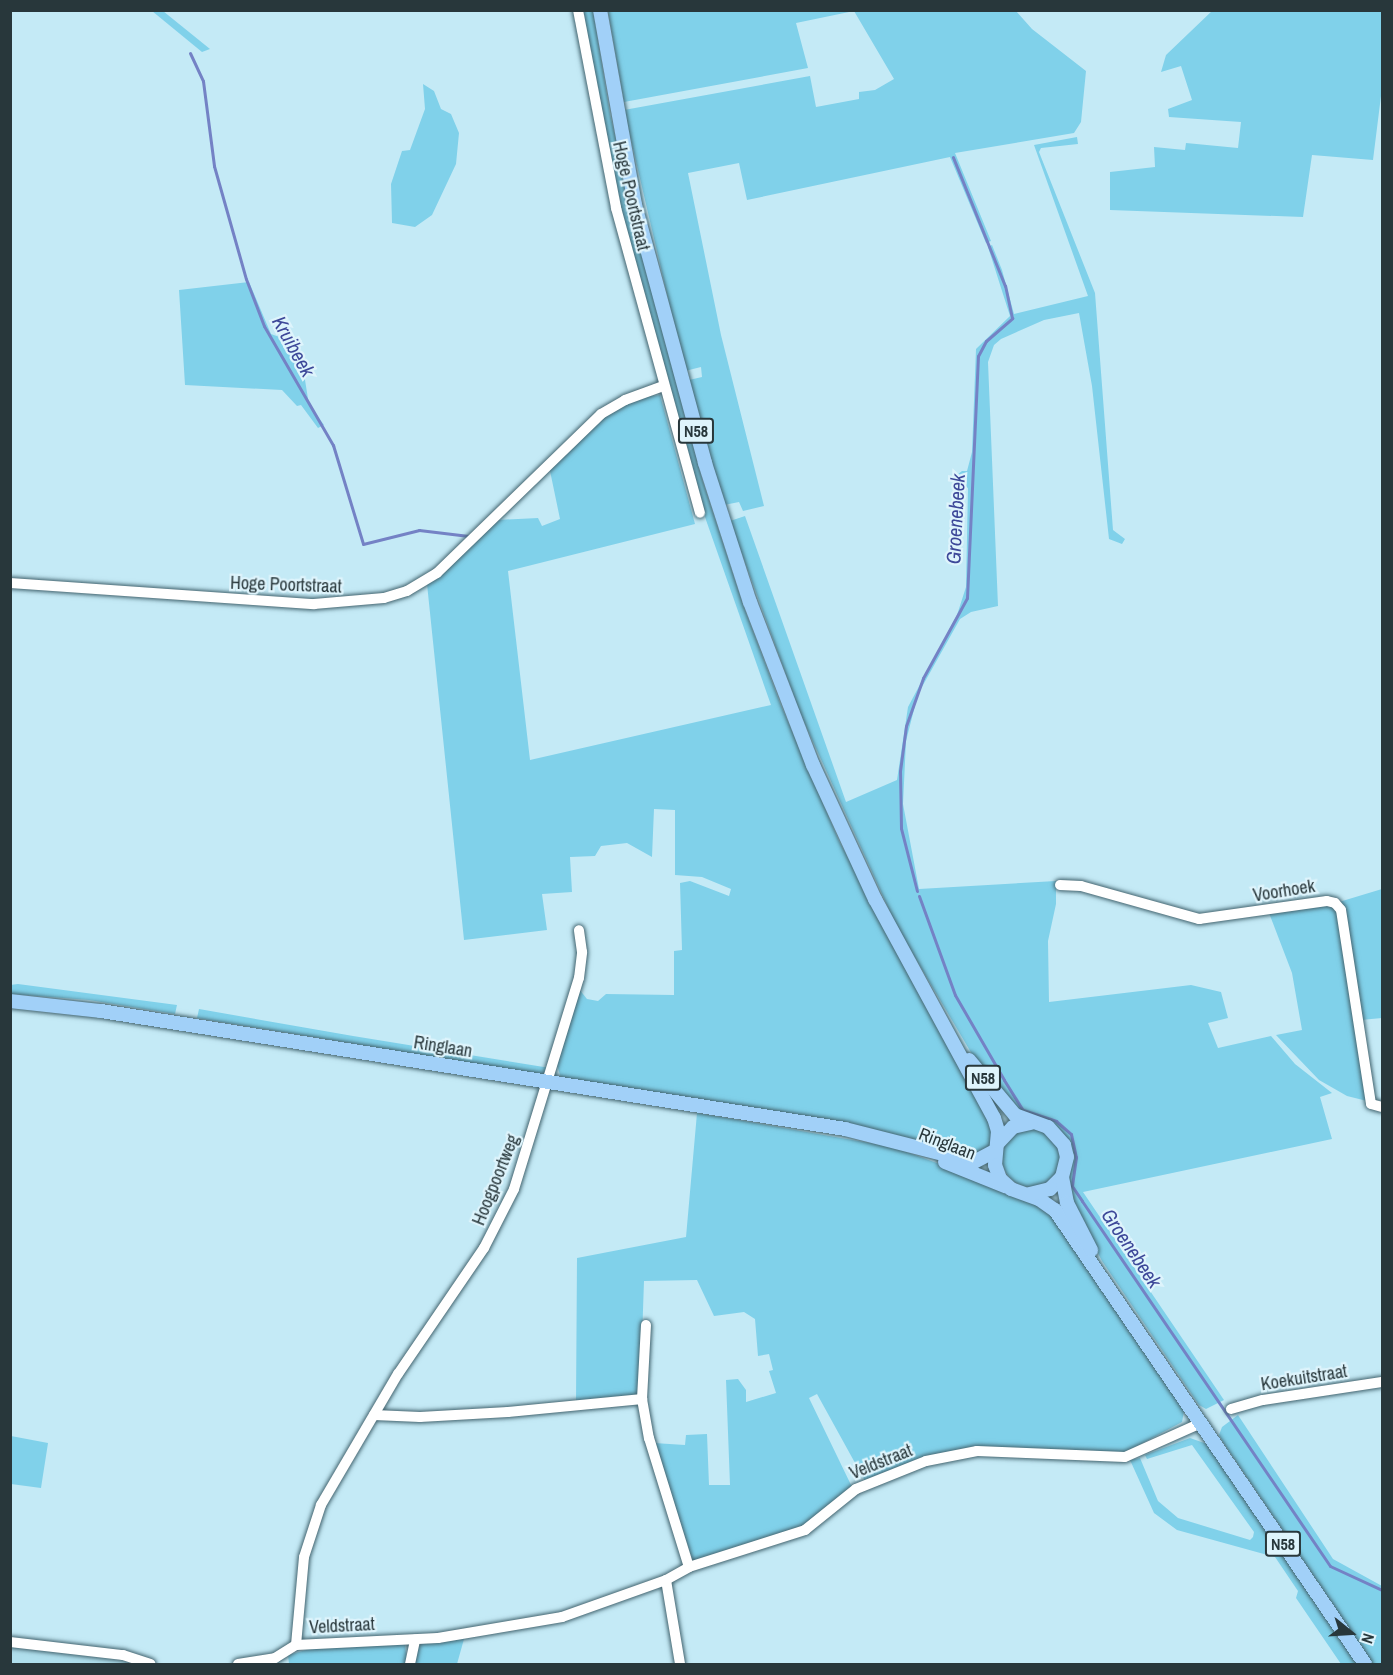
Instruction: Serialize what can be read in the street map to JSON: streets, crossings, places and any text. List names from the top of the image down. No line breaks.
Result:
{"streets":{"main road":["N58","Ringlaan"],"street":["Hoge Poortstraat","Voorhoek","Hoogpoortweg","Koekuitstraat","Veldstraat"]},"crossings":[["N58","Ringlaan"],["N58","Veldstraat"],["Ringlaan","Hoogpoortweg"],["Hoogpoortweg","Veldstraat"]],"water":["Kruibeek","Groenebeek"],"north":"right"}
